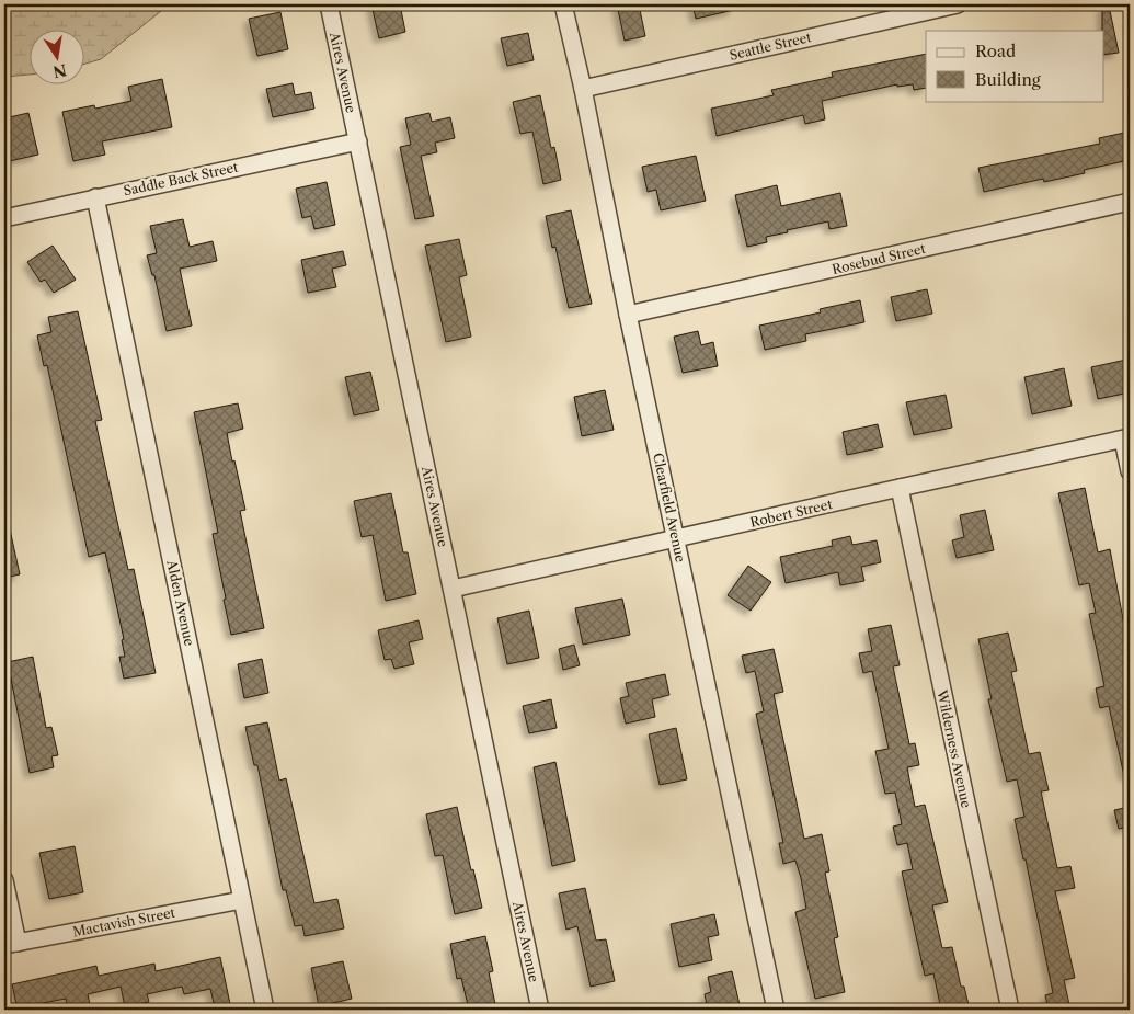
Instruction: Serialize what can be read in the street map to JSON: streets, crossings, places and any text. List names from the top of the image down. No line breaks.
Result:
{"streets":{"street":["Seattle Street","Aires Avenue","Saddle Back Street","Rosebud Street","Clearfield Avenue","Robert Street","Alden Avenue","Wilderness Avenue","Mactavish Street"]},"crossings":[["Seattle Street","Clearfield Avenue"],["Aires Avenue","Saddle Back Street"],["Aires Avenue","Robert Street"],["Saddle Back Street","Alden Avenue"],["Rosebud Street","Clearfield Avenue"],["Clearfield Avenue","Robert Street"],["Robert Street","Wilderness Avenue"],["Alden Avenue","Mactavish Street"]],"legend":["Road","Building"],"north":"bottom"}
